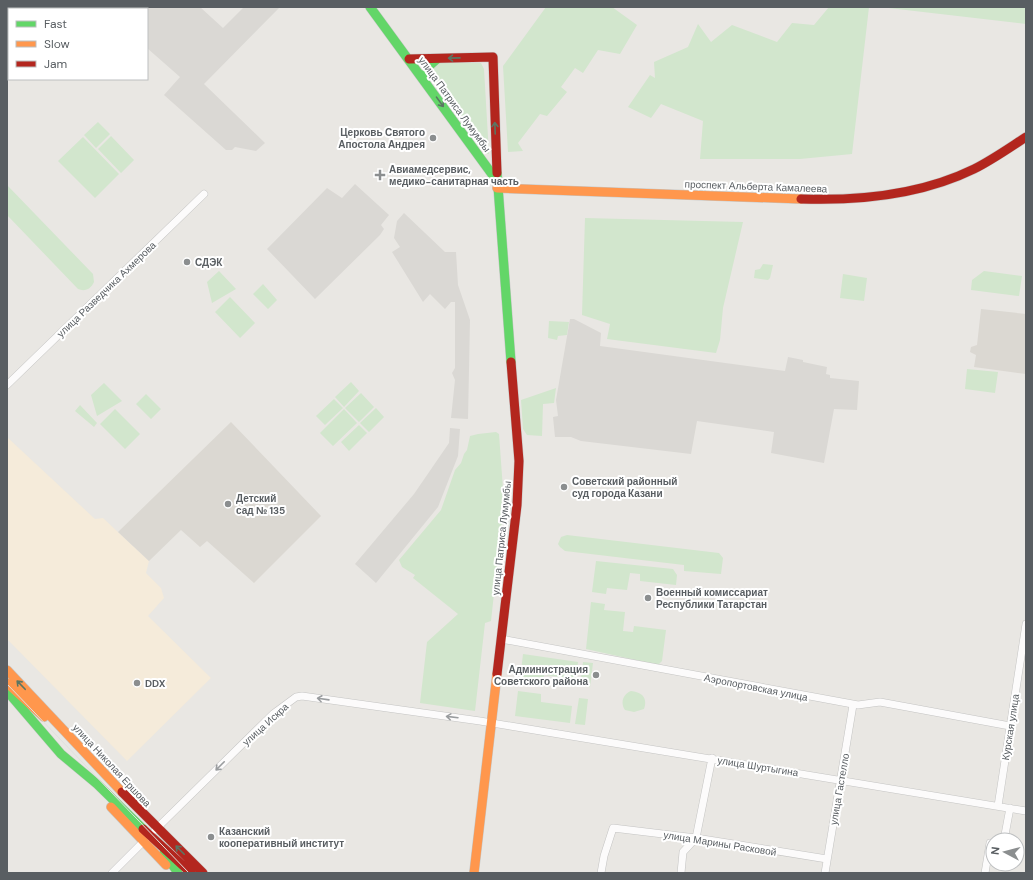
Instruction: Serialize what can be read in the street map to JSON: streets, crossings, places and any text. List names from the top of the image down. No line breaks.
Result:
{"streets":{"main road":["улица Патриса Лумумбы","проспект Альберта Камалеева","улица Николая Ершова"],"street":["улица Разведчика Ахмерова","Аэропортовская улица","улица Искра","Курская улица","улица Шуртыгина","улица Гастелло","улица Марины Расковой"]},"crossings":[["улица Патриса Лумумбы","проспект Альберта Камалеева"],["улица Патриса Лумумбы","Аэропортовская улица"],["улица Патриса Лумумбы","улица Искра"],["улица Патриса Лумумбы","улица Шуртыгина"],["Аэропортовская улица","Курская улица"],["Аэропортовская улица","улица Гастелло"],["улица Искра","улица Николая Ершова"],["улица Искра","улица Шуртыгина"],["Курская улица","улица Шуртыгина"],["улица Шуртыгина","улица Гастелло"],["улица Гастелло","улица Марины Расковой"]],"one_way":["улица Искра"],"places":{"other":["Церковь Святого Апостола Андрея","СДЭК","Советский районный суд города Казани","Детский сад № 135","Военный комиссариат Республики Татарстан","Администрация Советского района","DDX","Казанский кооперативный институт"],"health":["Авиамедсервис, медико-санитарная часть"]},"legend":["Fast","Slow","Jam"],"north":"left"}
